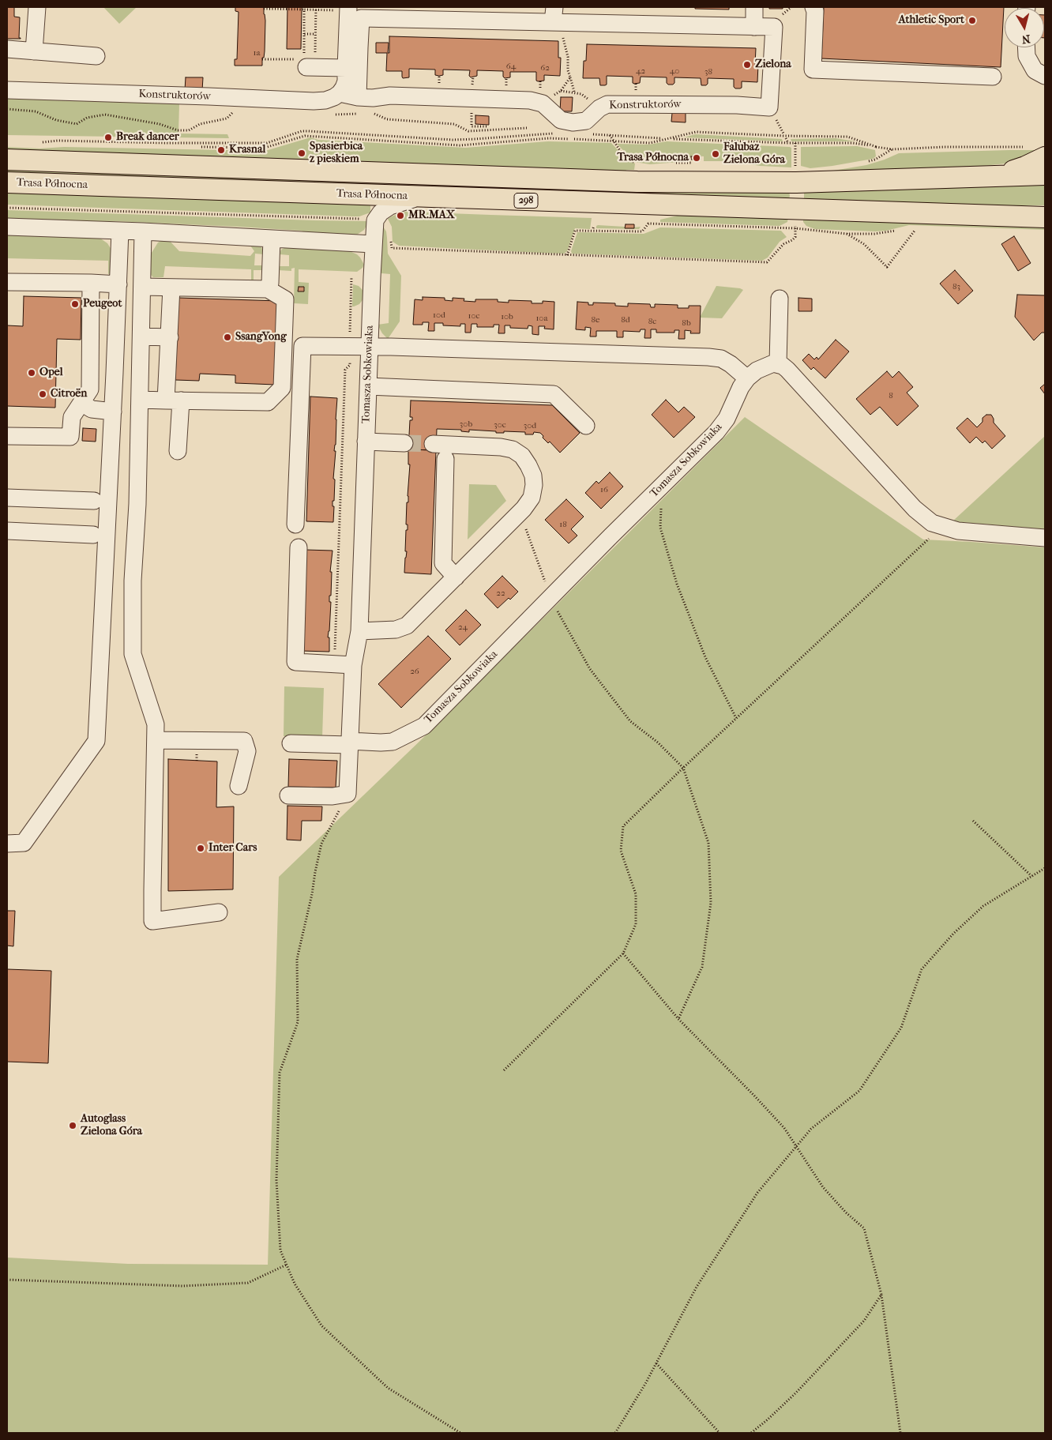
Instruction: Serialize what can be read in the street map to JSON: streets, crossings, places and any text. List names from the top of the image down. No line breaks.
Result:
{"streets":{"main road":["Trasa Północna","298"],"street":["Konstruktorów","Tomasza Sobkowiaka"]},"places":["Athletic Sport","Zielona","Break dancer","Krasnal","Spasierbica z pieskiem","Falubaz Zielona Góra","Trasa Północna","MR.MAX","Peugeot","SsangYong","Opel","Citroën","Inter Cars","Autoglass Zielona Góra"],"house_numbers":["1a","64","62","42","40","38","83","10d","10c","10b","10a","8e","8d","8c","8b","8","30b","30c","30d","16","18","22","24","26"],"north":"bottom"}
